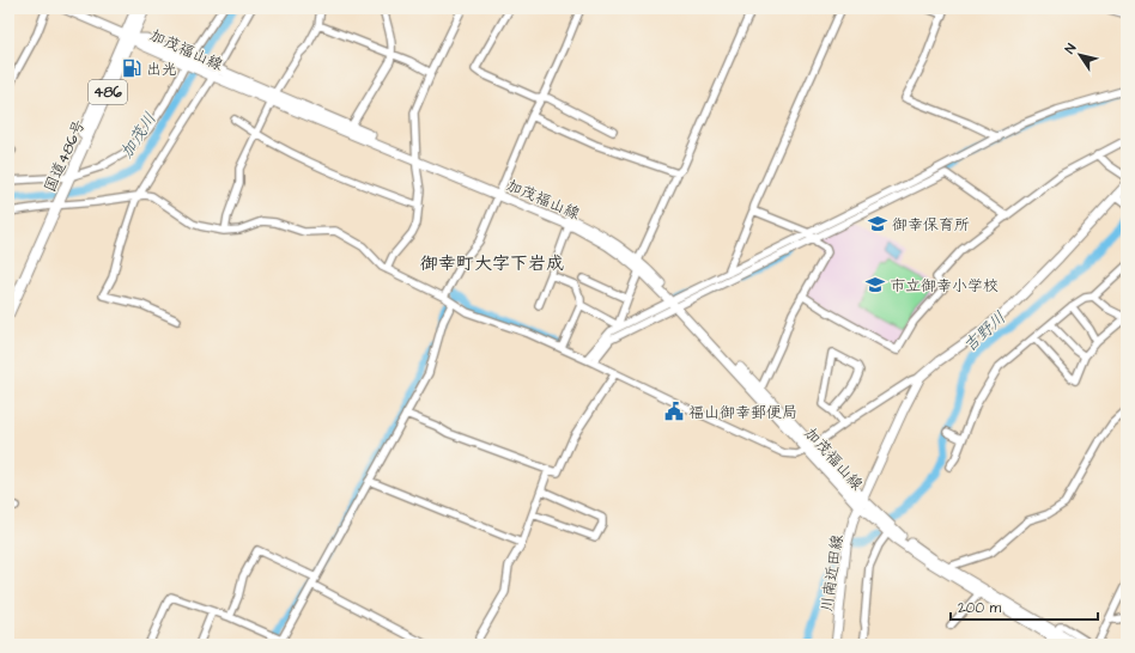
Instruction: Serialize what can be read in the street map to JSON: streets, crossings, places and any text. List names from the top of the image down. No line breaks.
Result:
{"streets":{"highway":["486","国道486号"],"main road":["加茂福山線","川南近田線"]},"crossings":[["加茂福山線","国道486号"],["加茂福山線","川南近田線"]],"districts":["御幸町大字下岩成"],"water":["加茂川","吉野川"],"places":{"fuel station":["出光"],"school or university":["御幸保育所","市立御幸小学校"],"public building":["福山御幸郵便局"]},"scale_bar":"200 m","north":"top left"}
